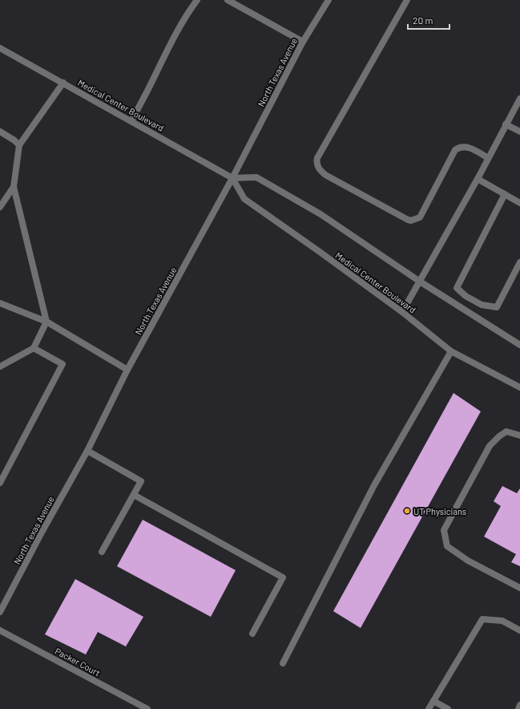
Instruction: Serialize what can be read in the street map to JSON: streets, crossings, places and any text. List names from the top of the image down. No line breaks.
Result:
{"streets":{"street":["North Texas Avenue","Medical Center Boulevard","Packer Court"]},"crossings":[["North Texas Avenue","Medical Center Boulevard"]],"places":["UT Physicians"],"scale_bar":"20 m"}
